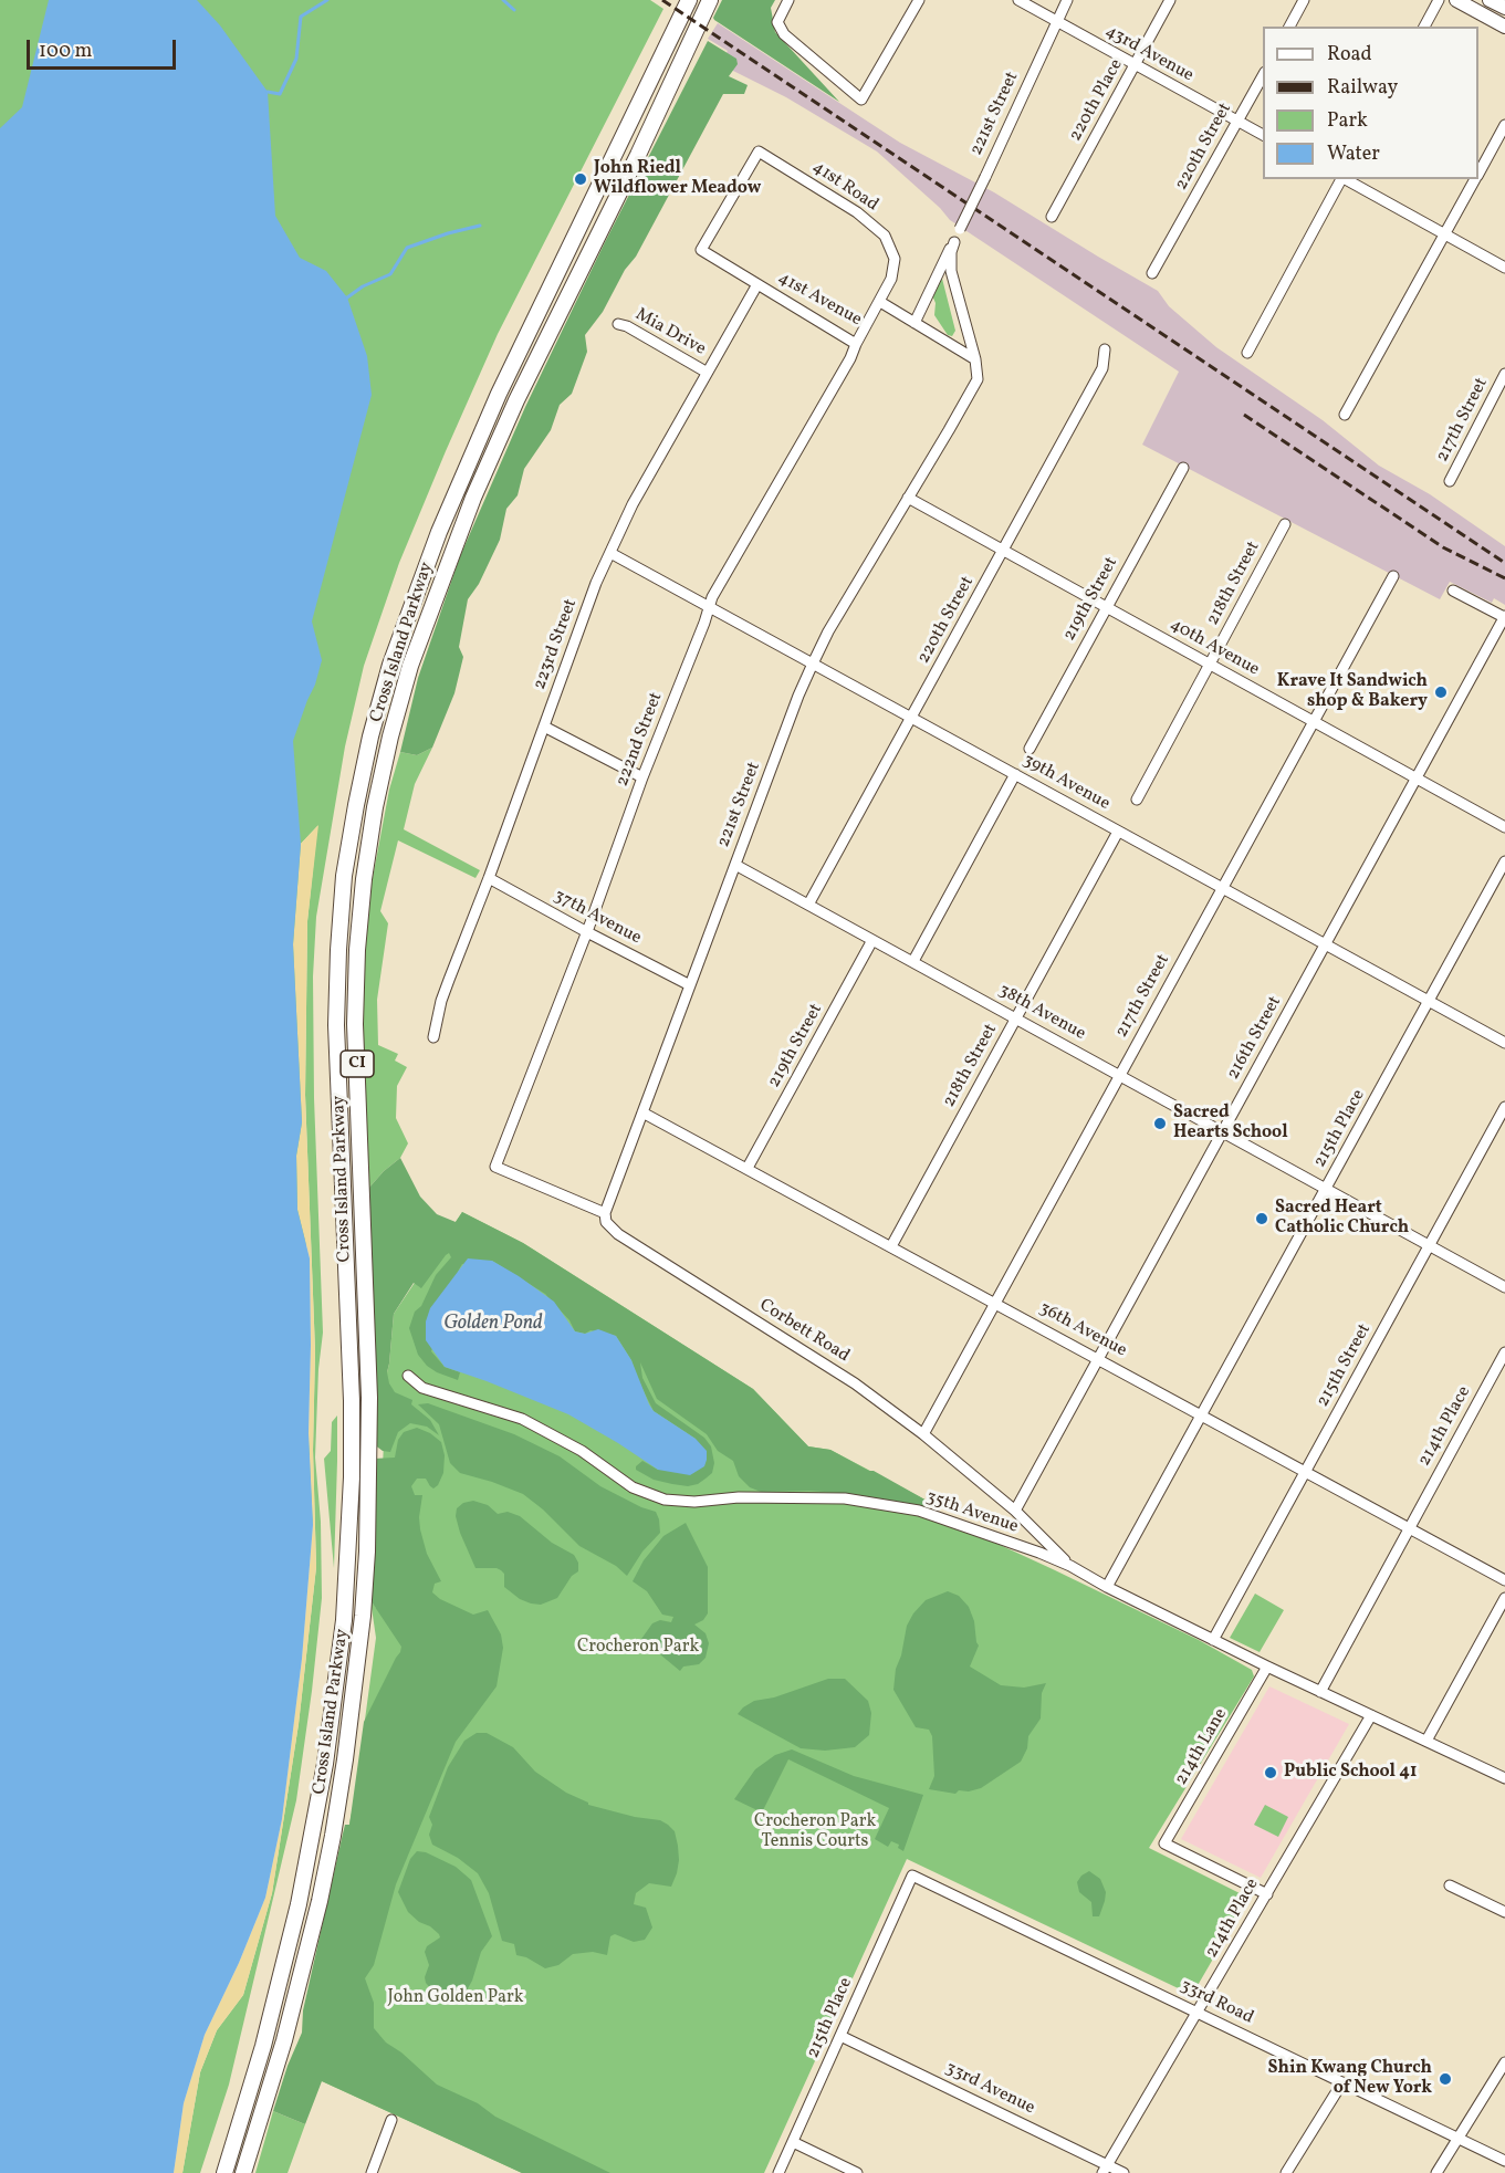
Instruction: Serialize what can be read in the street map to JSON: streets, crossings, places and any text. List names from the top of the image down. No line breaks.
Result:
{"streets":{"highway":["Cross Island Parkway","CI"],"street":["43rd Avenue","220th Place","221st Street","220th Street","41st Road","41st Avenue","Mia Drive","217th Street","218th Street","219th Street","223rd Street","40th Avenue","222nd Street","39th Avenue","37th Avenue","38th Avenue","216th Street","215th Place","36th Avenue","Corbett Road","215th Street","214th Place","35th Avenue","214th Lane","33rd Road","33rd Avenue"]},"crossings":[["43rd Avenue","220th Place"],["43rd Avenue","221st Street"],["43rd Avenue","220th Street"],["221st Street","41st Avenue"],["221st Street","40th Avenue"],["221st Street","39th Avenue"],["221st Street","37th Avenue"],["221st Street","38th Avenue"],["221st Street","36th Avenue"],["221st Street","Corbett Road"],["220th Street","40th Avenue"],["220th Street","39th Avenue"],["220th Street","38th Avenue"],["41st Road","41st Avenue"],["41st Avenue","223rd Street"],["41st Avenue","222nd Street"],["Mia Drive","223rd Street"],["217th Street","40th Avenue"],["217th Street","39th Avenue"],["217th Street","38th Avenue"],["217th Street","36th Avenue"],["217th Street","Corbett Road"],["218th Street","40th Avenue"],["218th Street","39th Avenue"],["218th Street","38th Avenue"],["218th Street","36th Avenue"],["219th Street","40th Avenue"],["219th Street","38th Avenue"],["219th Street","36th Avenue"],["223rd Street","39th Avenue"],["223rd Street","37th Avenue"],["40th Avenue","216th Street"],["222nd Street","39th Avenue"],["222nd Street","37th Avenue"],["222nd Street","Corbett Road"],["39th Avenue","216th Street"],["39th Avenue","215th Place"],["38th Avenue","216th Street"],["38th Avenue","215th Place"],["38th Avenue","215th Street"],["216th Street","36th Avenue"],["216th Street","Corbett Road"],["215th Place","36th Avenue"],["215th Place","35th Avenue"],["215th Place","33rd Road"],["215th Place","33rd Avenue"],["36th Avenue","215th Street"],["36th Avenue","214th Place"],["Corbett Road","35th Avenue"],["215th Street","35th Avenue"],["214th Place","35th Avenue"],["214th Place","214th Lane"],["214th Place","33rd Road"],["214th Place","33rd Avenue"],["35th Avenue","214th Lane"]],"water":["Golden Pond"],"parks":["Crocheron Park","Crocheron Park Tennis Courts","John Golden Park"],"places":["John Riedl Wildflower Meadow","Krave It Sandwich shop & Bakery","Sacred Hearts School","Sacred Heart Catholic Church","Public School 41","Shin Kwang Church of New York"],"legend":["Road","Railway","Park","Water"],"scale_bar":"100 m"}
